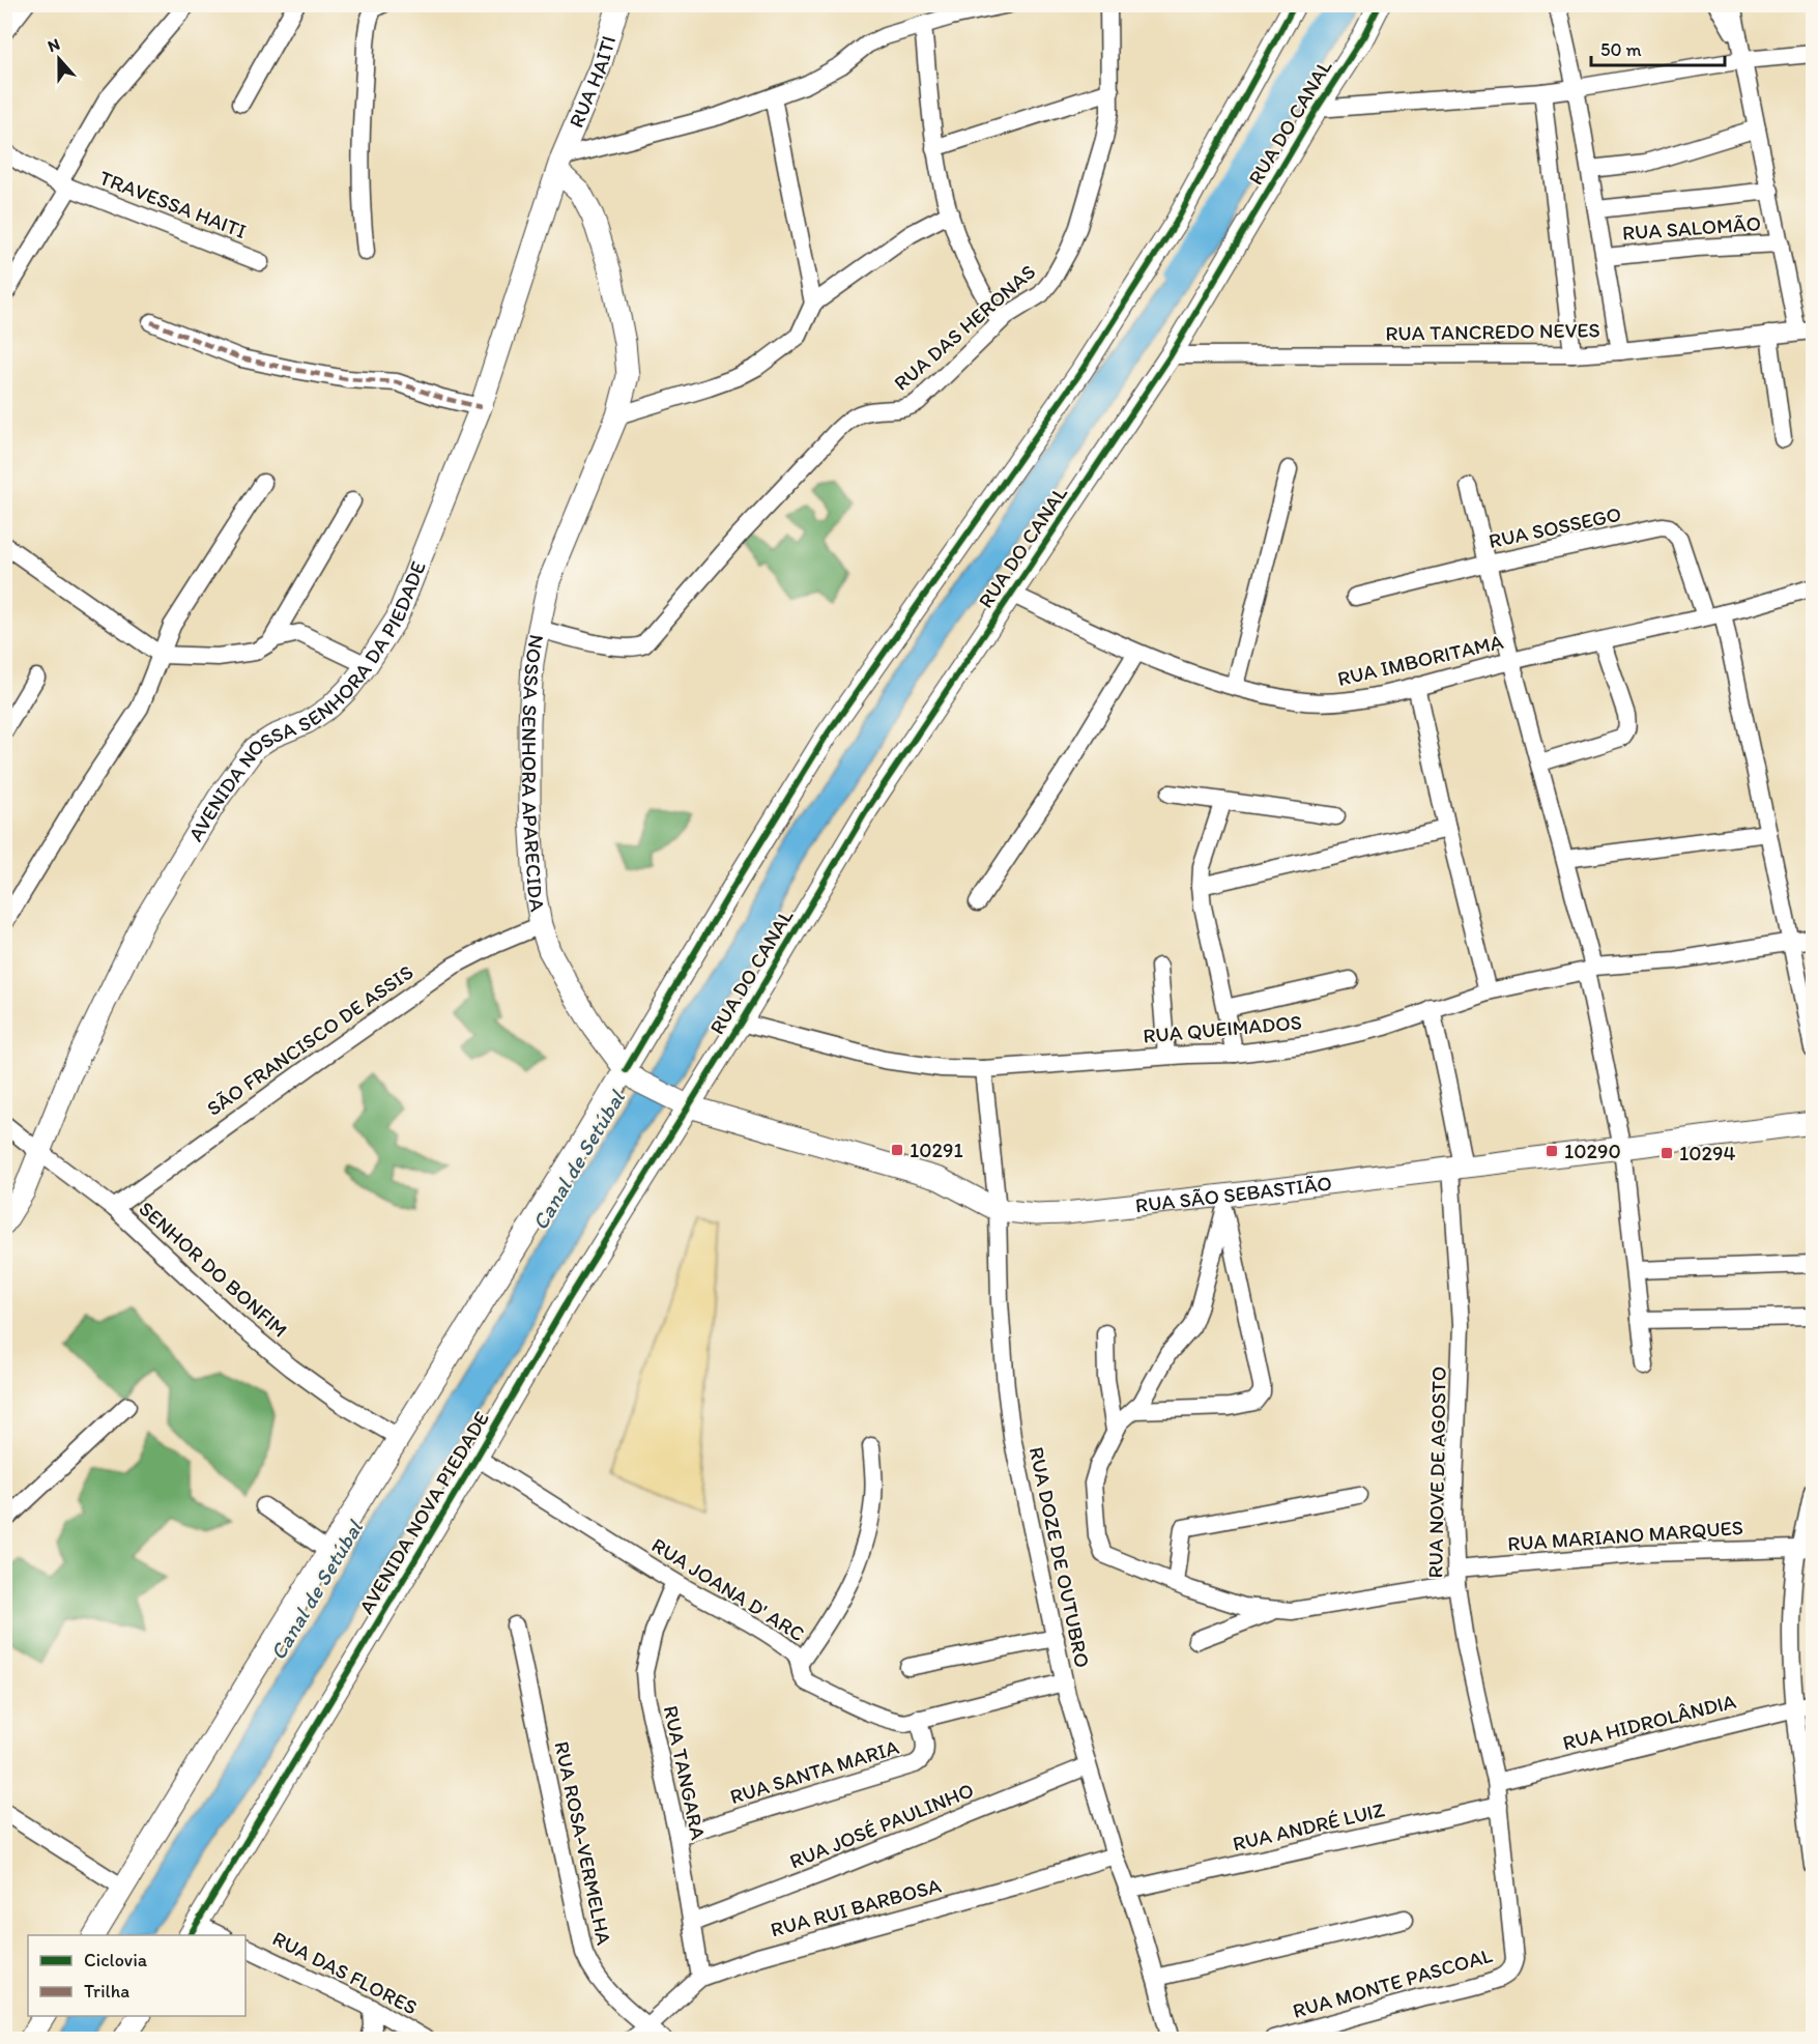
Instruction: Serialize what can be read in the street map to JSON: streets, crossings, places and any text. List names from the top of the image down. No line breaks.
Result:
{"streets":{"street":["RUA HAITI","RUA DO CANAL","TRAVESSA HAITI","RUA SALOMÃO","RUA DAS HERONAS","RUA TANCREDO NEVES","RUA SOSSEGO","RUA IMBORITAMA","AVENIDA NOSSA SENHORA DA PIEDADE","NOSSA SENHORA APARECIDA","RUA QUEIMADOS","SÃO FRANCISCO DE ASSIS","RUA SÃO SEBASTIÃO","SENHOR DO BONFIM","RUA NOVE DE AGOSTO","AVENIDA NOVA PIEDADE","RUA MARIANO MARQUES","RUA DOZE DE OUTUBRO","RUA JOANA D' ARC","RUA HIDROLÂNDIA","RUA SANTA MARIA","RUA TANGARA","RUA JOSÉ PAULINHO","RUA ANDRÉ LUIZ","RUA ROSA-VERMELHA","RUA RUI BARBOSA","RUA DAS FLORES","RUA MONTE PASCOAL"]},"crossings":[["RUA HAITI","AVENIDA NOSSA SENHORA DA PIEDADE"],["RUA HAITI","NOSSA SENHORA APARECIDA"],["RUA DO CANAL","RUA TANCREDO NEVES"],["RUA DO CANAL","RUA IMBORITAMA"],["RUA DO CANAL","NOSSA SENHORA APARECIDA"],["RUA DO CANAL","RUA QUEIMADOS"],["RUA DO CANAL","RUA SÃO SEBASTIÃO"],["RUA DO CANAL","AVENIDA NOVA PIEDADE"],["RUA DAS HERONAS","NOSSA SENHORA APARECIDA"],["RUA SOSSEGO","RUA IMBORITAMA"],["AVENIDA NOSSA SENHORA DA PIEDADE","NOSSA SENHORA APARECIDA"],["AVENIDA NOSSA SENHORA DA PIEDADE","SENHOR DO BONFIM"],["NOSSA SENHORA APARECIDA","SÃO FRANCISCO DE ASSIS"],["NOSSA SENHORA APARECIDA","RUA SÃO SEBASTIÃO"],["NOSSA SENHORA APARECIDA","AVENIDA NOVA PIEDADE"],["RUA QUEIMADOS","RUA NOVE DE AGOSTO"],["RUA QUEIMADOS","RUA DOZE DE OUTUBRO"],["SÃO FRANCISCO DE ASSIS","SENHOR DO BONFIM"],["RUA SÃO SEBASTIÃO","RUA NOVE DE AGOSTO"],["RUA SÃO SEBASTIÃO","AVENIDA NOVA PIEDADE"],["RUA SÃO SEBASTIÃO","RUA DOZE DE OUTUBRO"],["RUA NOVE DE AGOSTO","RUA MARIANO MARQUES"],["RUA NOVE DE AGOSTO","RUA HIDROLÂNDIA"],["RUA NOVE DE AGOSTO","RUA ANDRÉ LUIZ"],["RUA NOVE DE AGOSTO","RUA MONTE PASCOAL"],["AVENIDA NOVA PIEDADE","RUA JOANA D' ARC"],["RUA DOZE DE OUTUBRO","RUA JOANA D' ARC"],["RUA DOZE DE OUTUBRO","RUA JOSÉ PAULINHO"],["RUA DOZE DE OUTUBRO","RUA ANDRÉ LUIZ"],["RUA DOZE DE OUTUBRO","RUA RUI BARBOSA"],["RUA JOANA D' ARC","RUA SANTA MARIA"],["RUA JOANA D' ARC","RUA TANGARA"],["RUA SANTA MARIA","RUA TANGARA"],["RUA TANGARA","RUA JOSÉ PAULINHO"],["RUA TANGARA","RUA RUI BARBOSA"],["RUA ROSA-VERMELHA","RUA RUI BARBOSA"]],"water":["Canal de Setúbal"],"places":{"transit":["10291","10290","10294"]},"legend":["Ciclovia","Trilha"],"scale_bar":"50 m","north":"top"}
